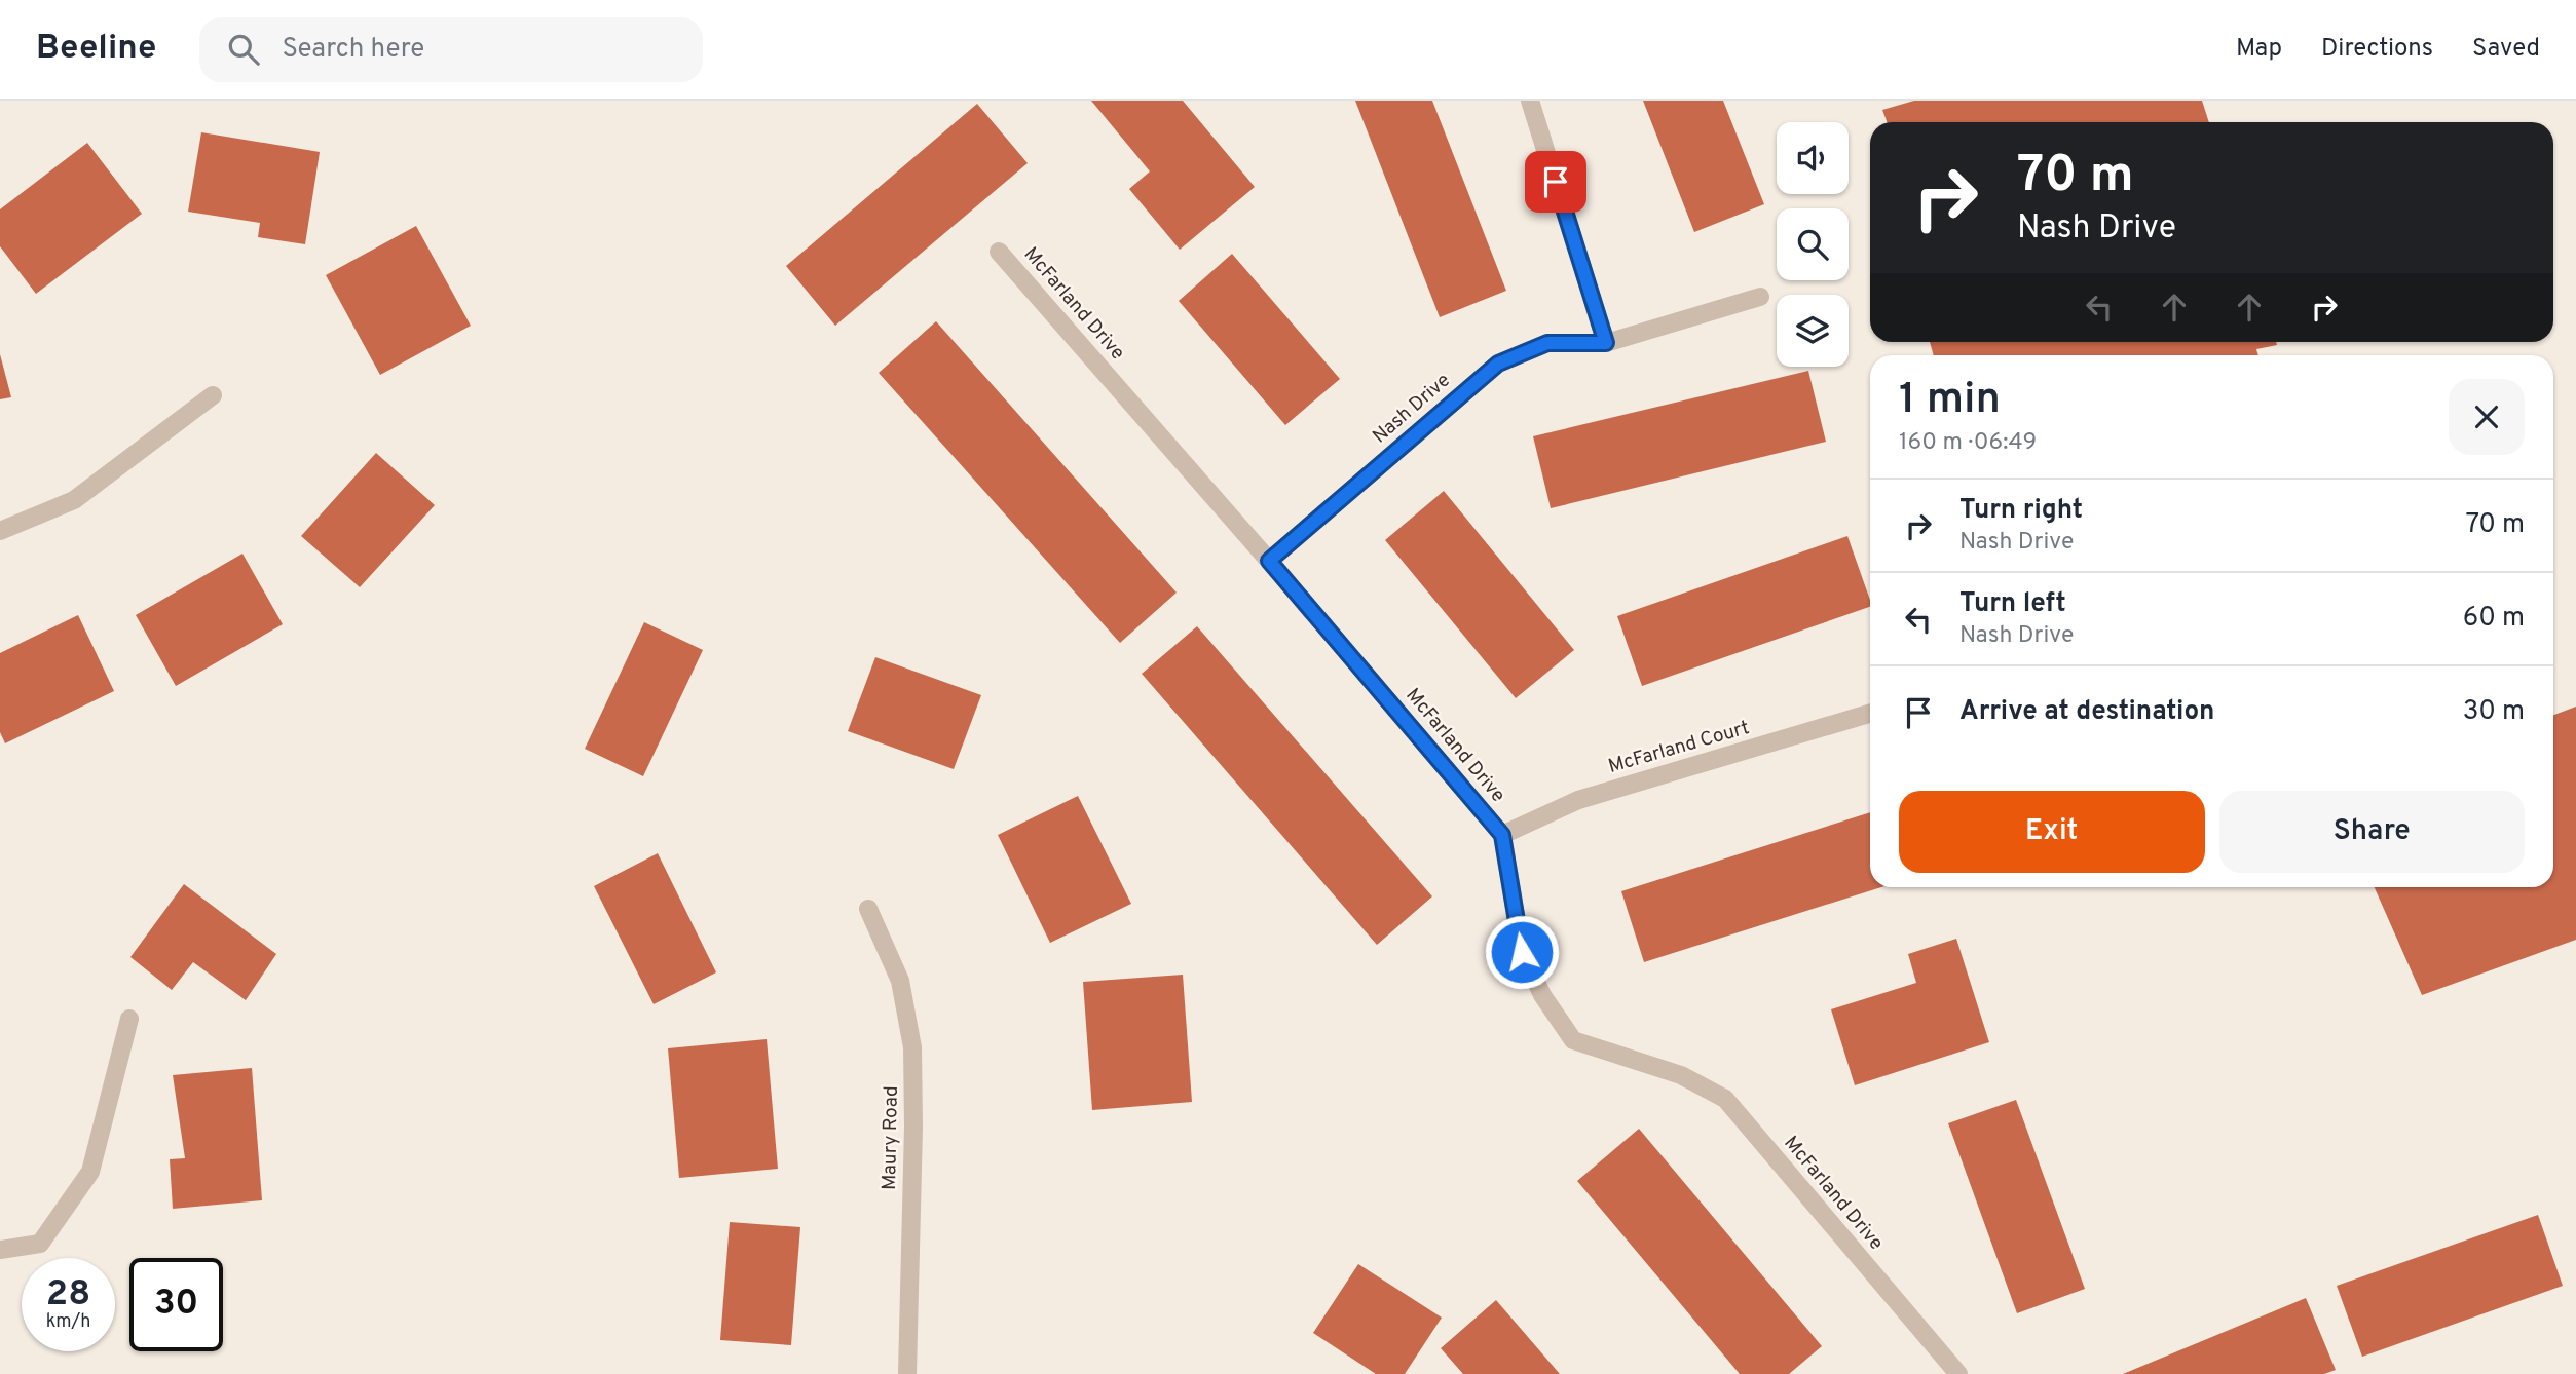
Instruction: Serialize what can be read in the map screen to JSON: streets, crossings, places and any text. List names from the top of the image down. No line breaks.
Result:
{"streets":{"street":["McFarland Drive","Nash Drive","McFarland Court","Maury Road"]},"crossings":[["McFarland Drive","Nash Drive"],["McFarland Drive","McFarland Court"]],"page":{"header":"Beeline","search":"Search here","nav":["Map","Directions","Saved"],"turn":["70 m","Nash Drive"],"heading":["1 min","160 m · 06:49"],"list":[{"name":"Turn right","note":"Nash Drive","value":"70 m"},{"name":"Turn left","note":"Nash Drive","value":"60 m"},{"name":"Arrive at destination","value":"30 m"}],"buttons":["Exit","Share"],"speed":"28 km/h","limit":"30"}}
